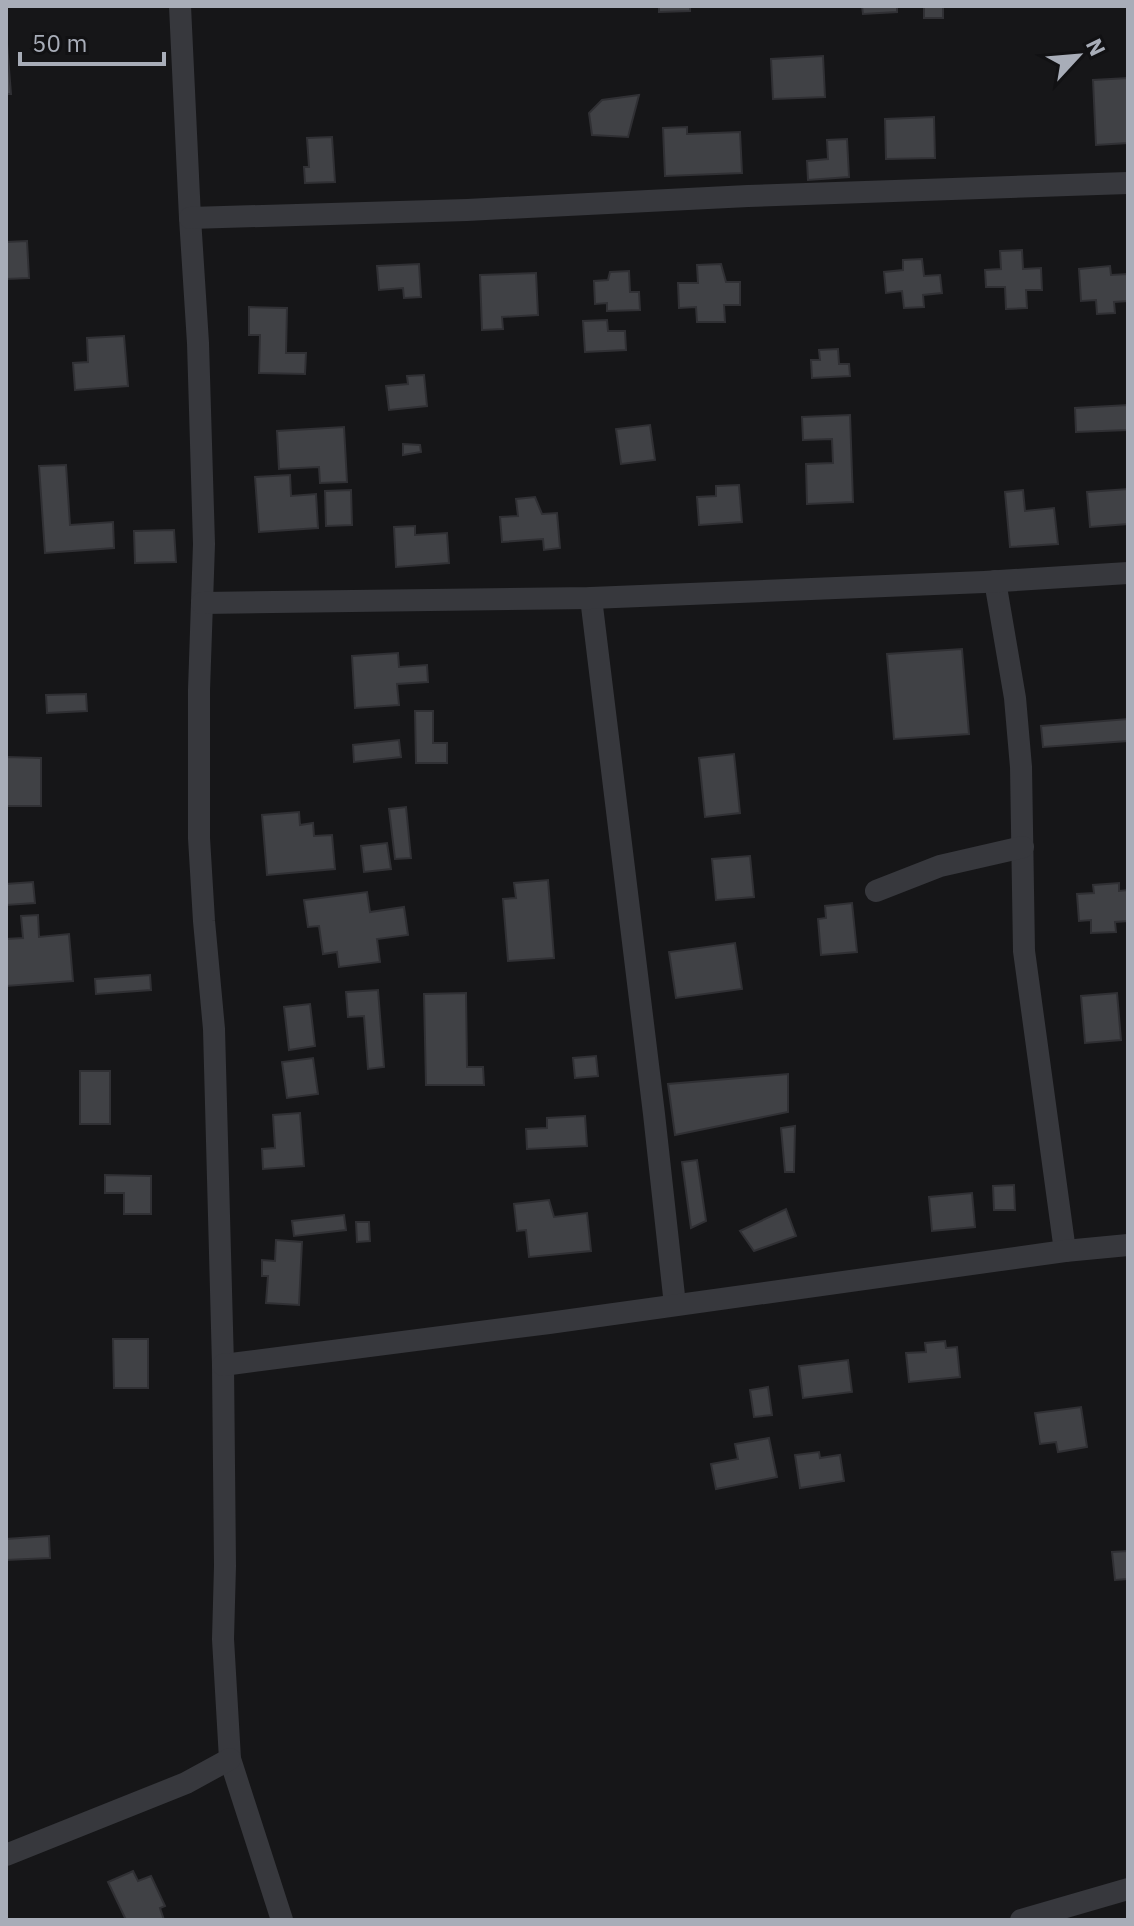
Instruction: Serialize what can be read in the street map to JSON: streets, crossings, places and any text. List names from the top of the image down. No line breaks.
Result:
{"scale_bar":"50 m","north":"top right"}
